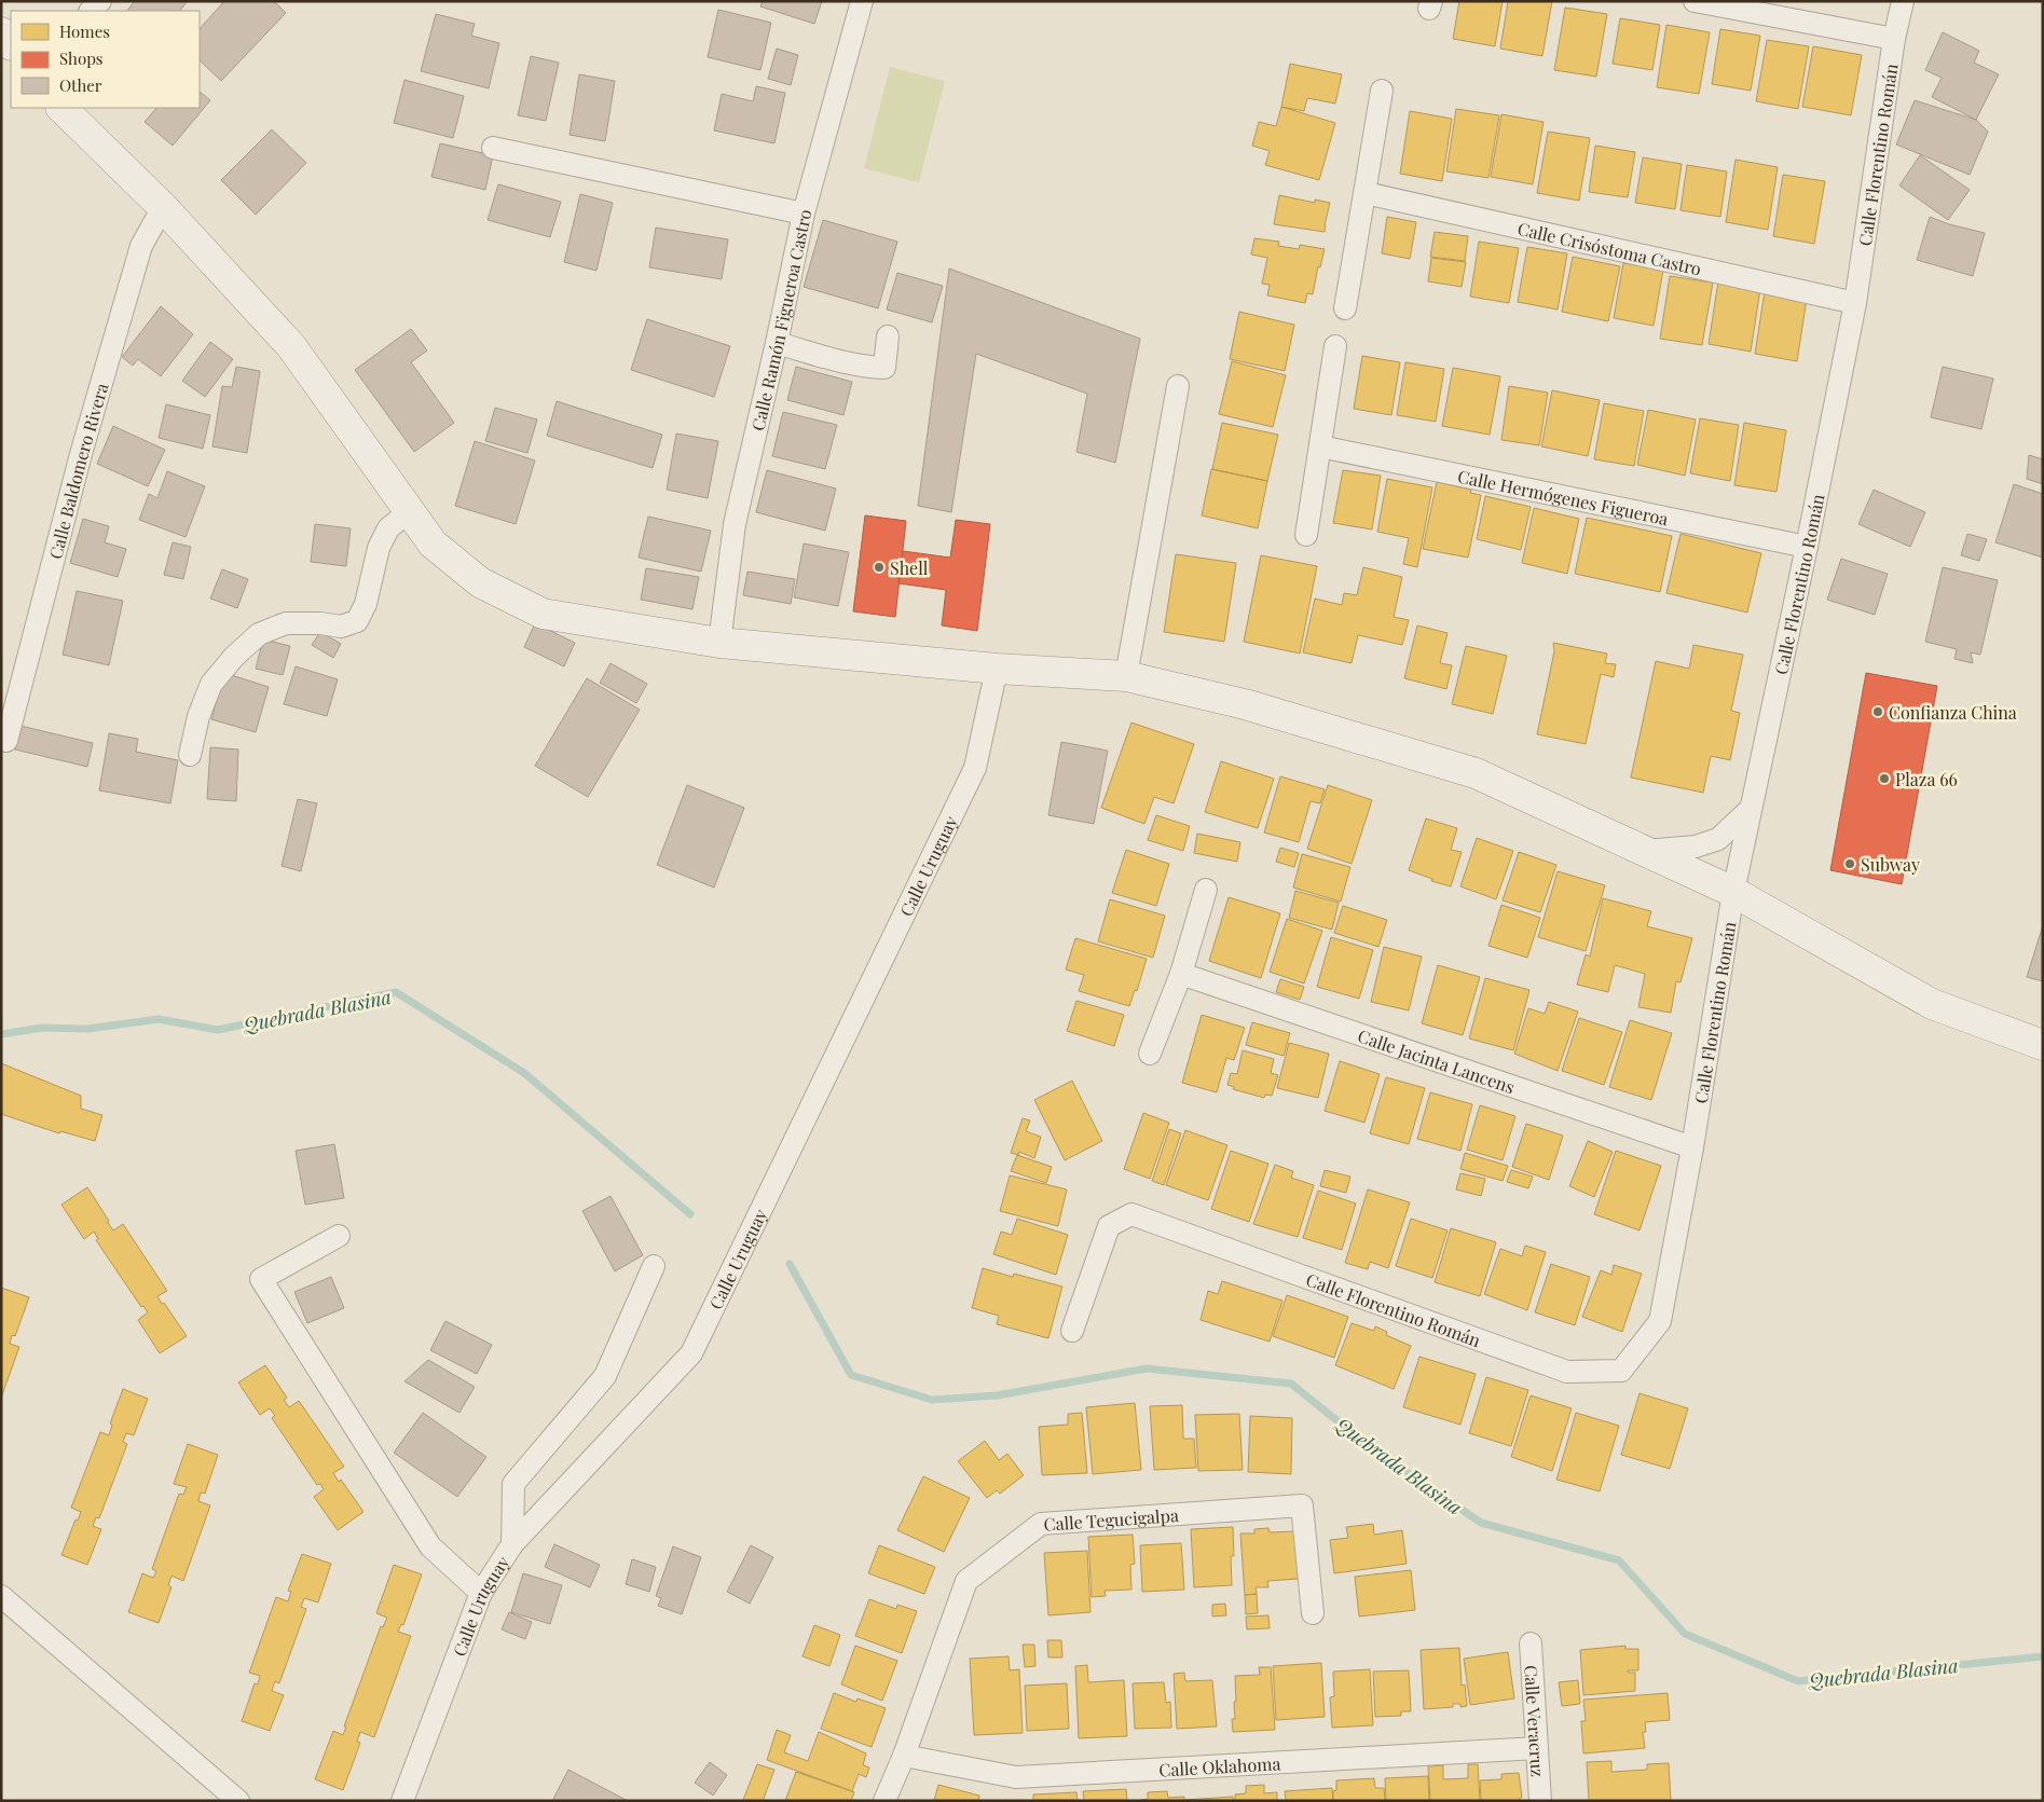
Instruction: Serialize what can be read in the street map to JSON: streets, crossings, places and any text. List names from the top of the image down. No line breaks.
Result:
{"streets":{"street":["Calle Florentino Román","Calle Crisóstoma Castro","Calle Ramón Figueroa Castro","Calle Baldomero Rivera","Calle Hermógenes Figueroa","Calle Uruguay","Calle Jacinta Lancens","Calle Tegucigalpa","Calle Veracruz","Calle Oklahoma"]},"crossings":[["Calle Florentino Román","Calle Crisóstoma Castro"],["Calle Florentino Román","Calle Hermógenes Figueroa"],["Calle Florentino Román","Calle Jacinta Lancens"],["Calle Tegucigalpa","Calle Oklahoma"],["Calle Veracruz","Calle Oklahoma"]],"water":["Quebrada Blasina"],"places":["Shell","Confianza China","Plaza 66","Subway"],"legend":["Homes","Shops","Other"]}
